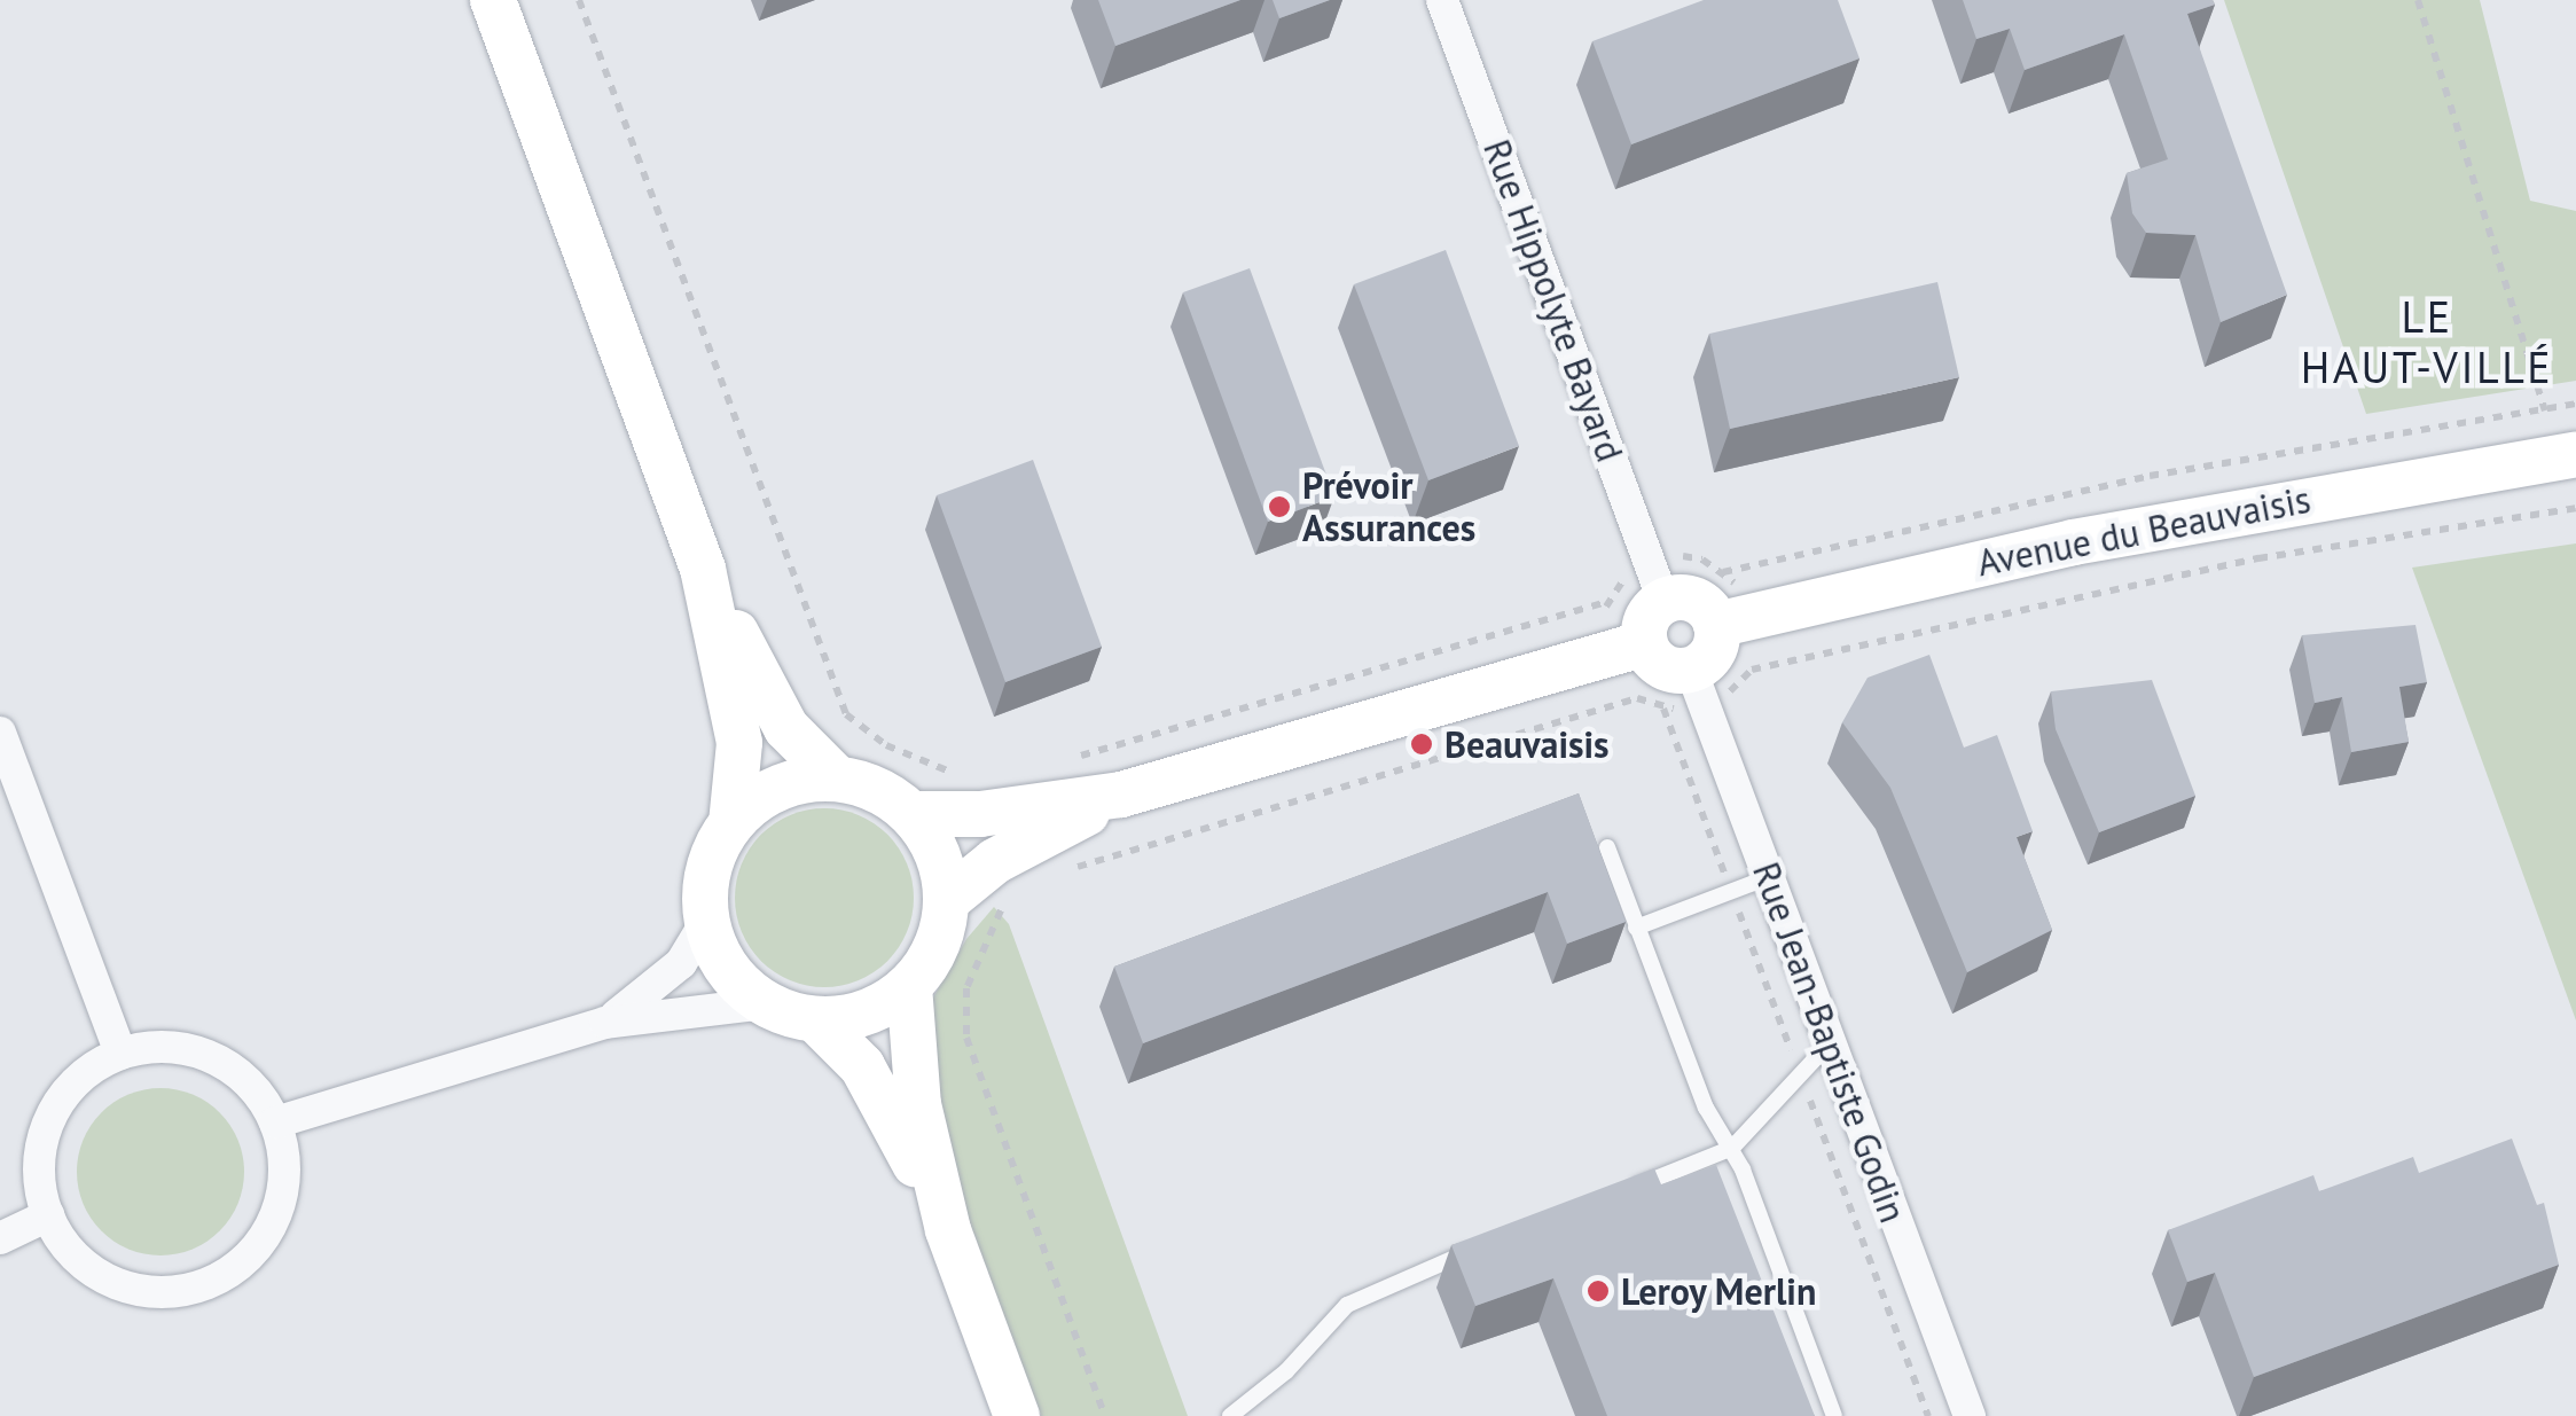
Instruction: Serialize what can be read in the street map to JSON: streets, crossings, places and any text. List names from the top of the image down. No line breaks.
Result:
{"streets":{"main road":["Avenue du Beauvaisis"],"street":["Rue Hippolyte Bayard","Rue Jean-Baptiste Godin"]},"crossings":[["Rue Hippolyte Bayard","Avenue du Beauvaisis"],["Rue Hippolyte Bayard","Rue Jean-Baptiste Godin"],["Avenue du Beauvaisis","Rue Jean-Baptiste Godin"]],"districts":["LE HAUT-VILLÉ"],"places":["Prévoir Assurances","Beauvaisis","Leroy Merlin"]}
